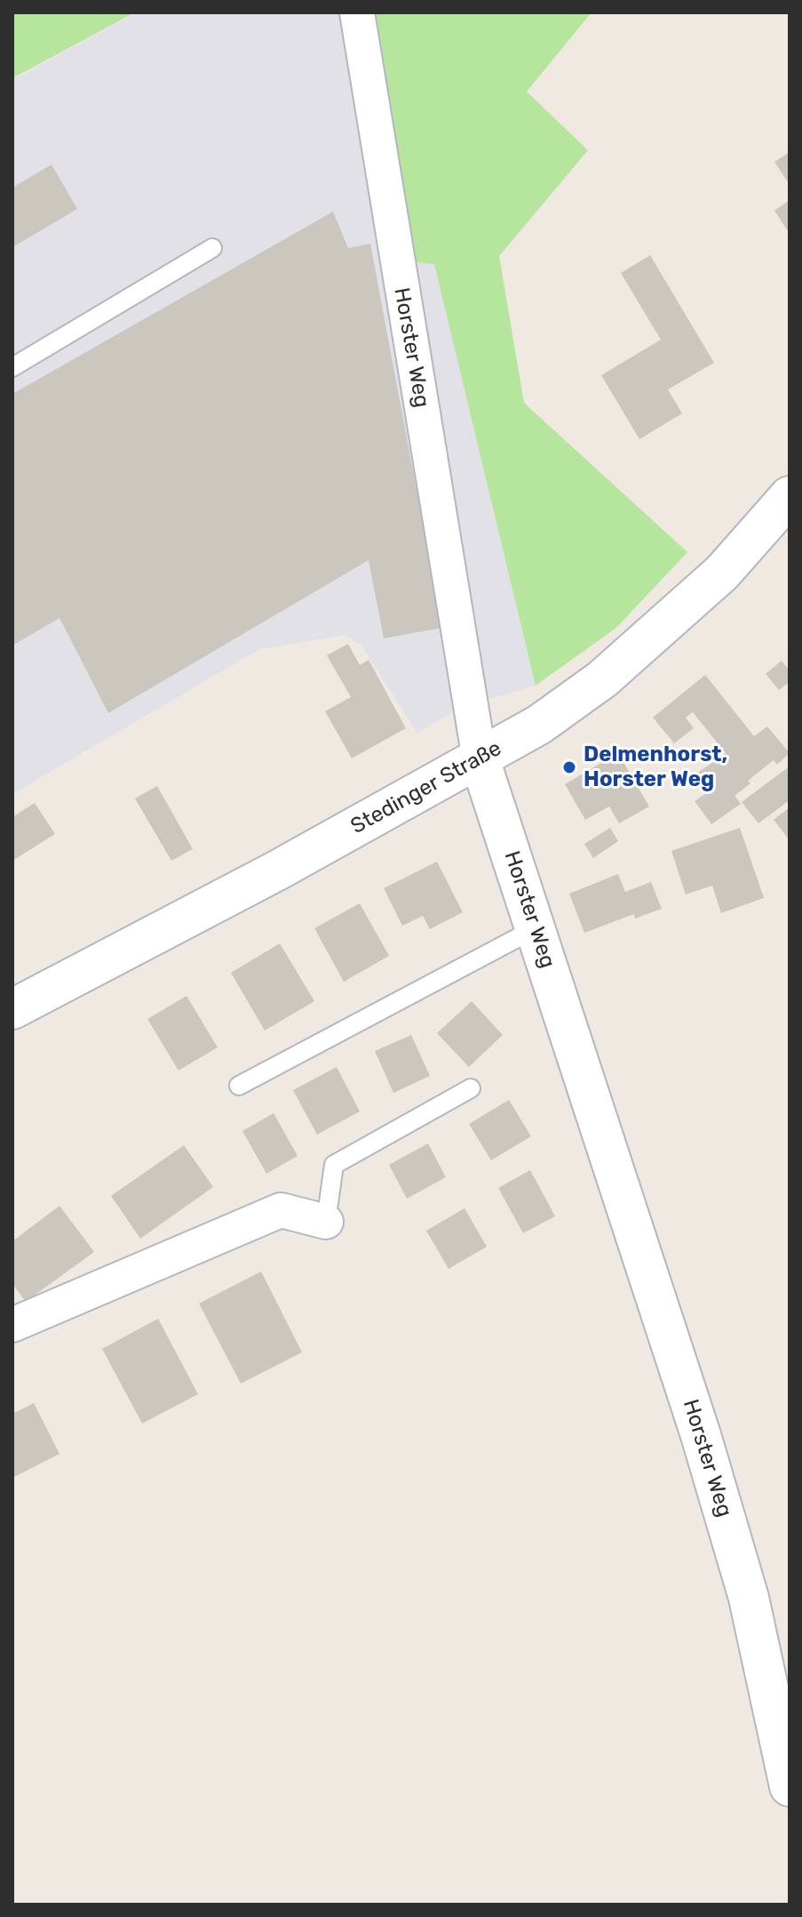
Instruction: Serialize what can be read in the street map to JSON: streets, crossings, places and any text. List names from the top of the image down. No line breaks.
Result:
{"streets":{"street":["Horster Weg","Stedinger Straße"]},"crossings":[["Horster Weg","Stedinger Straße"]],"places":["Delmenhorst, Horster Weg"]}
